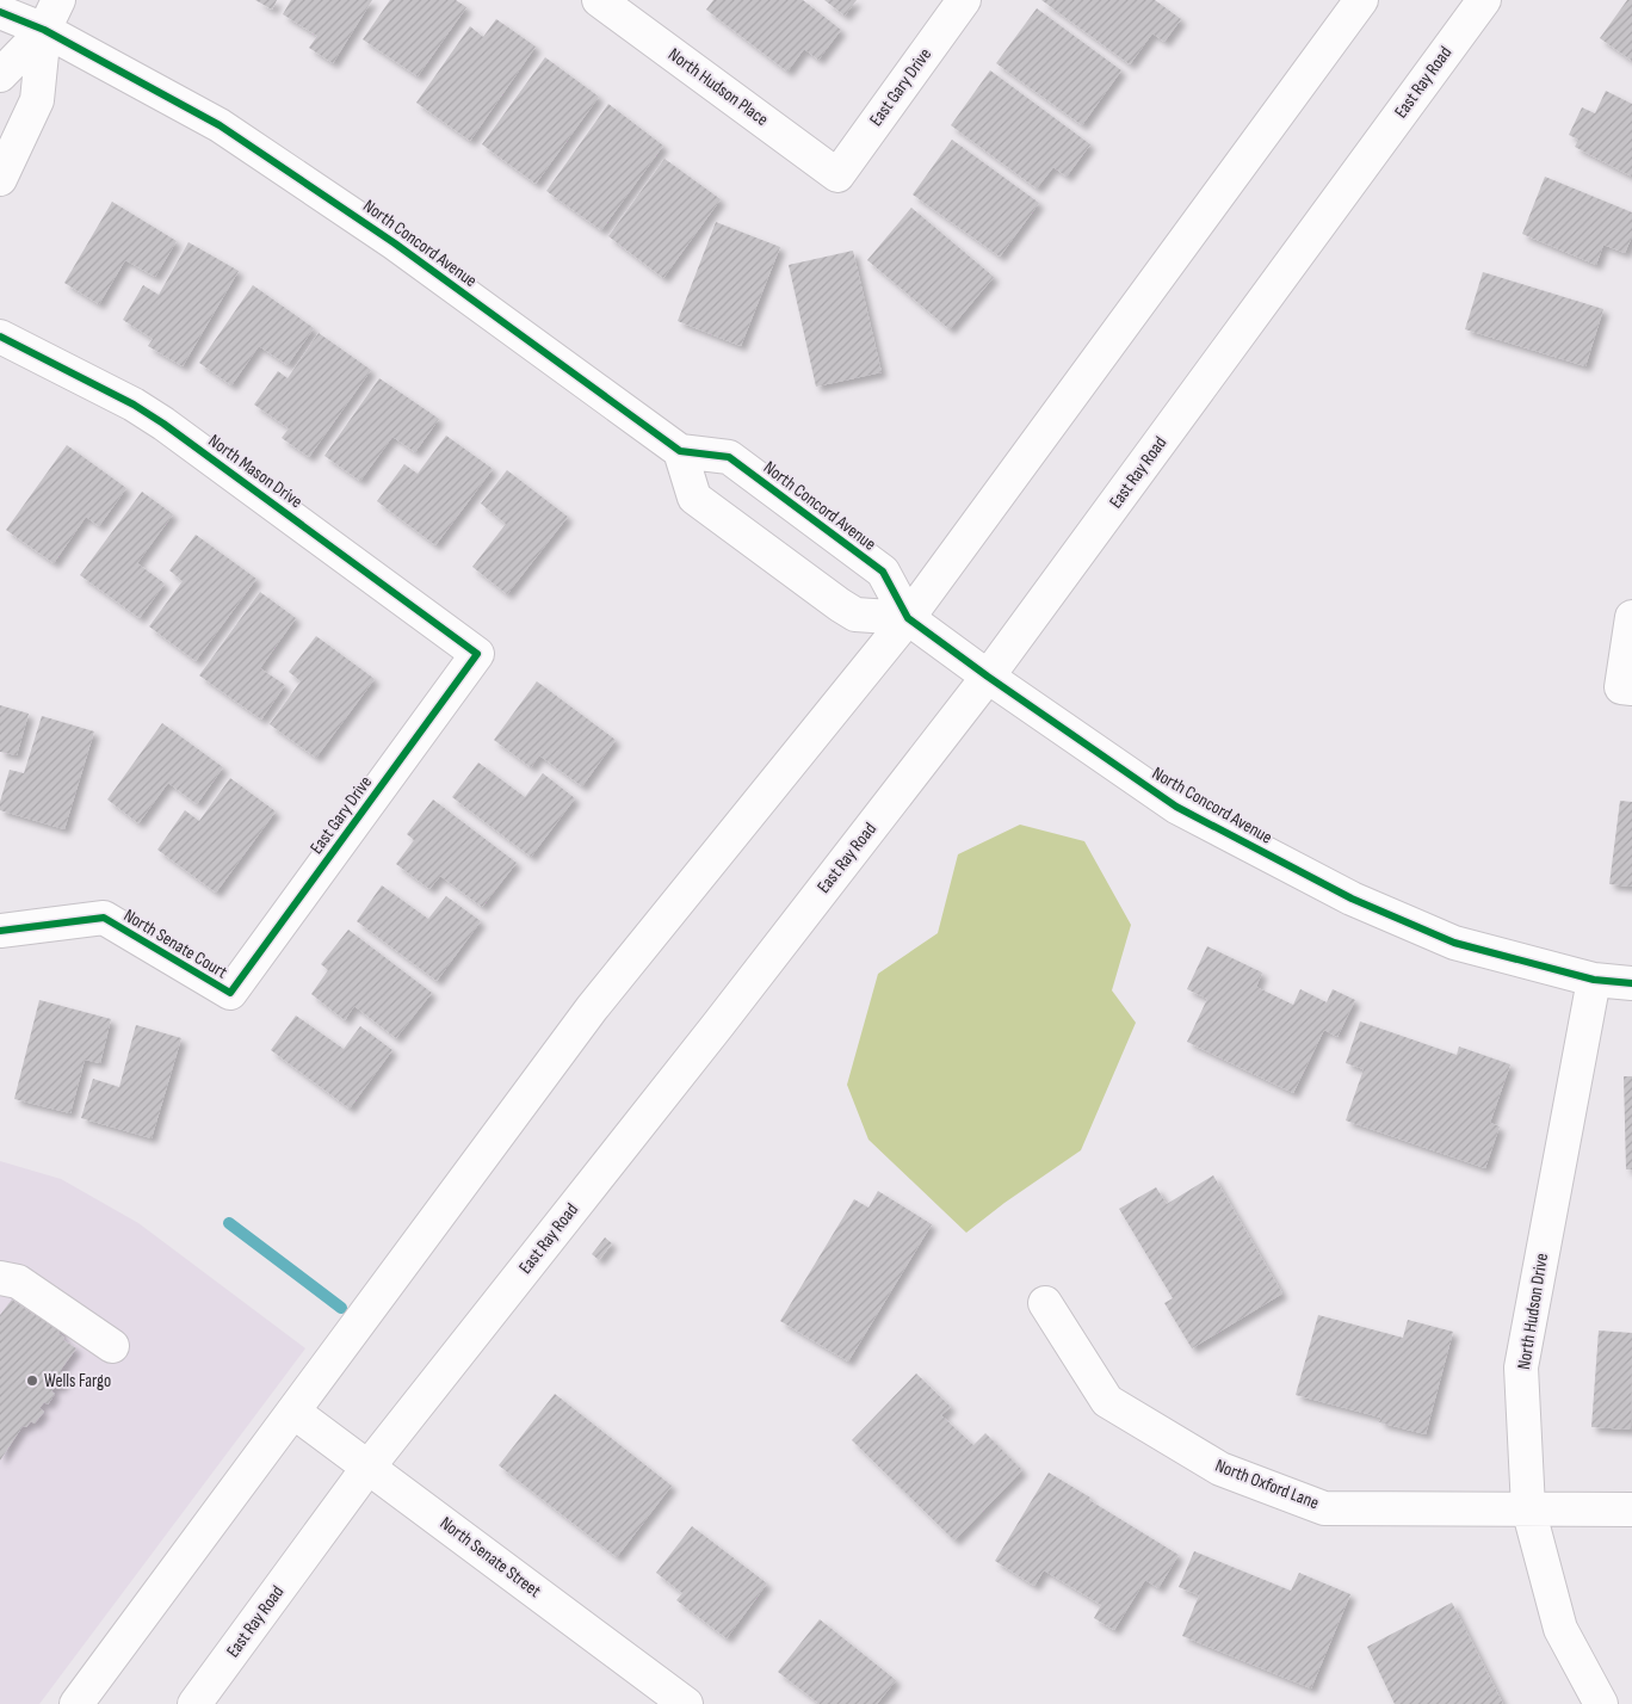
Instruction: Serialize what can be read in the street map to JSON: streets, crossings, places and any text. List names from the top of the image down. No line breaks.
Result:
{"streets":{"street":["East Ray Road","North Hudson Place","East Gary Drive","North Concord Avenue","North Mason Drive","North Senate Court","North Hudson Drive","North Oxford Lane","North Senate Street"]},"crossings":[["East Ray Road","North Concord Avenue"],["East Ray Road","North Senate Street"],["North Hudson Place","East Gary Drive"],["East Gary Drive","North Mason Drive"],["East Gary Drive","North Senate Court"],["North Concord Avenue","North Hudson Drive"],["North Hudson Drive","North Oxford Lane"]],"places":["Wells Fargo"]}
